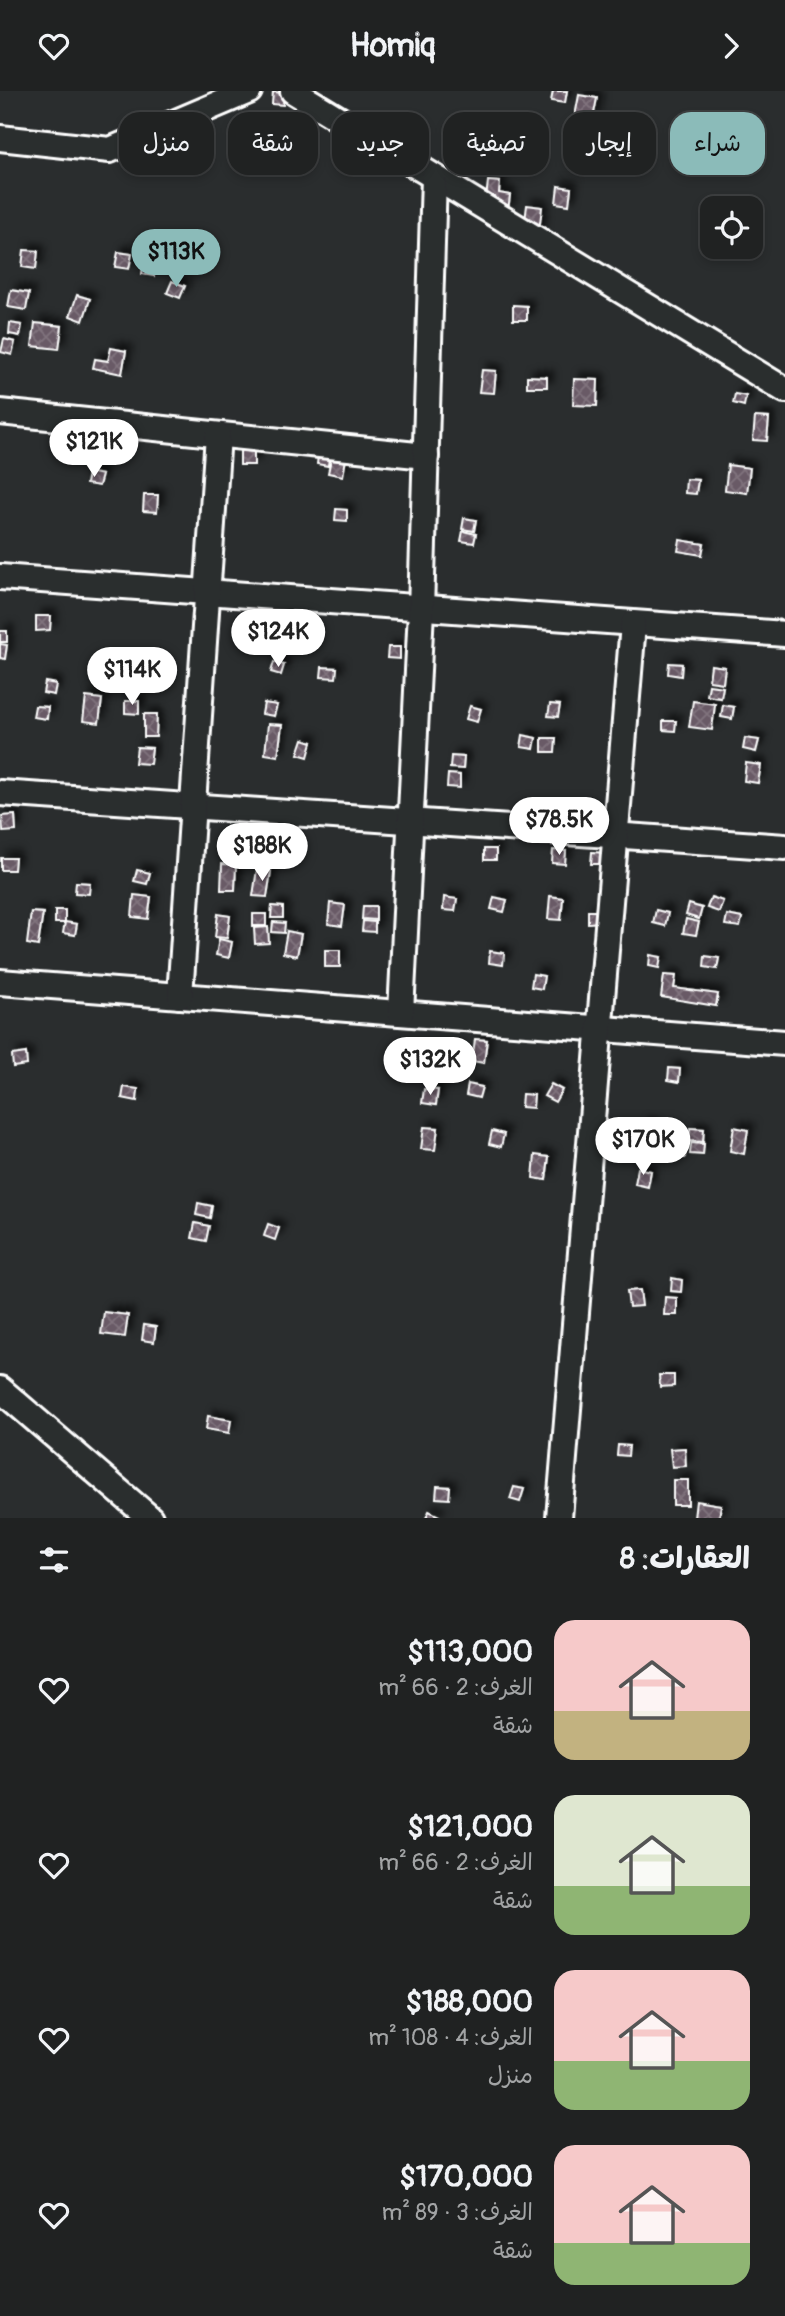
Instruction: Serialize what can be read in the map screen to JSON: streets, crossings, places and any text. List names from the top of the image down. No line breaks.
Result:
{"page":{"header":"Homiq","chip":["شراء","إيجار","تصفية","جديد","شقة","منزل"],"price":["$113K","$121K","$124K","$114K","$78.5K","$188K","$132K","$170K"],"heading":"العقارات: 8","list":[{"name":"$113,000","note":"الغرف: 2 · 66 m² · شقة"},{"name":"$121,000","note":"الغرف: 2 · 66 m² · شقة"},{"name":"$188,000","note":"الغرف: 4 · 108 m² · منزل"},{"name":"$170,000","note":"الغرف: 3 · 89 m² · شقة"}]}}
